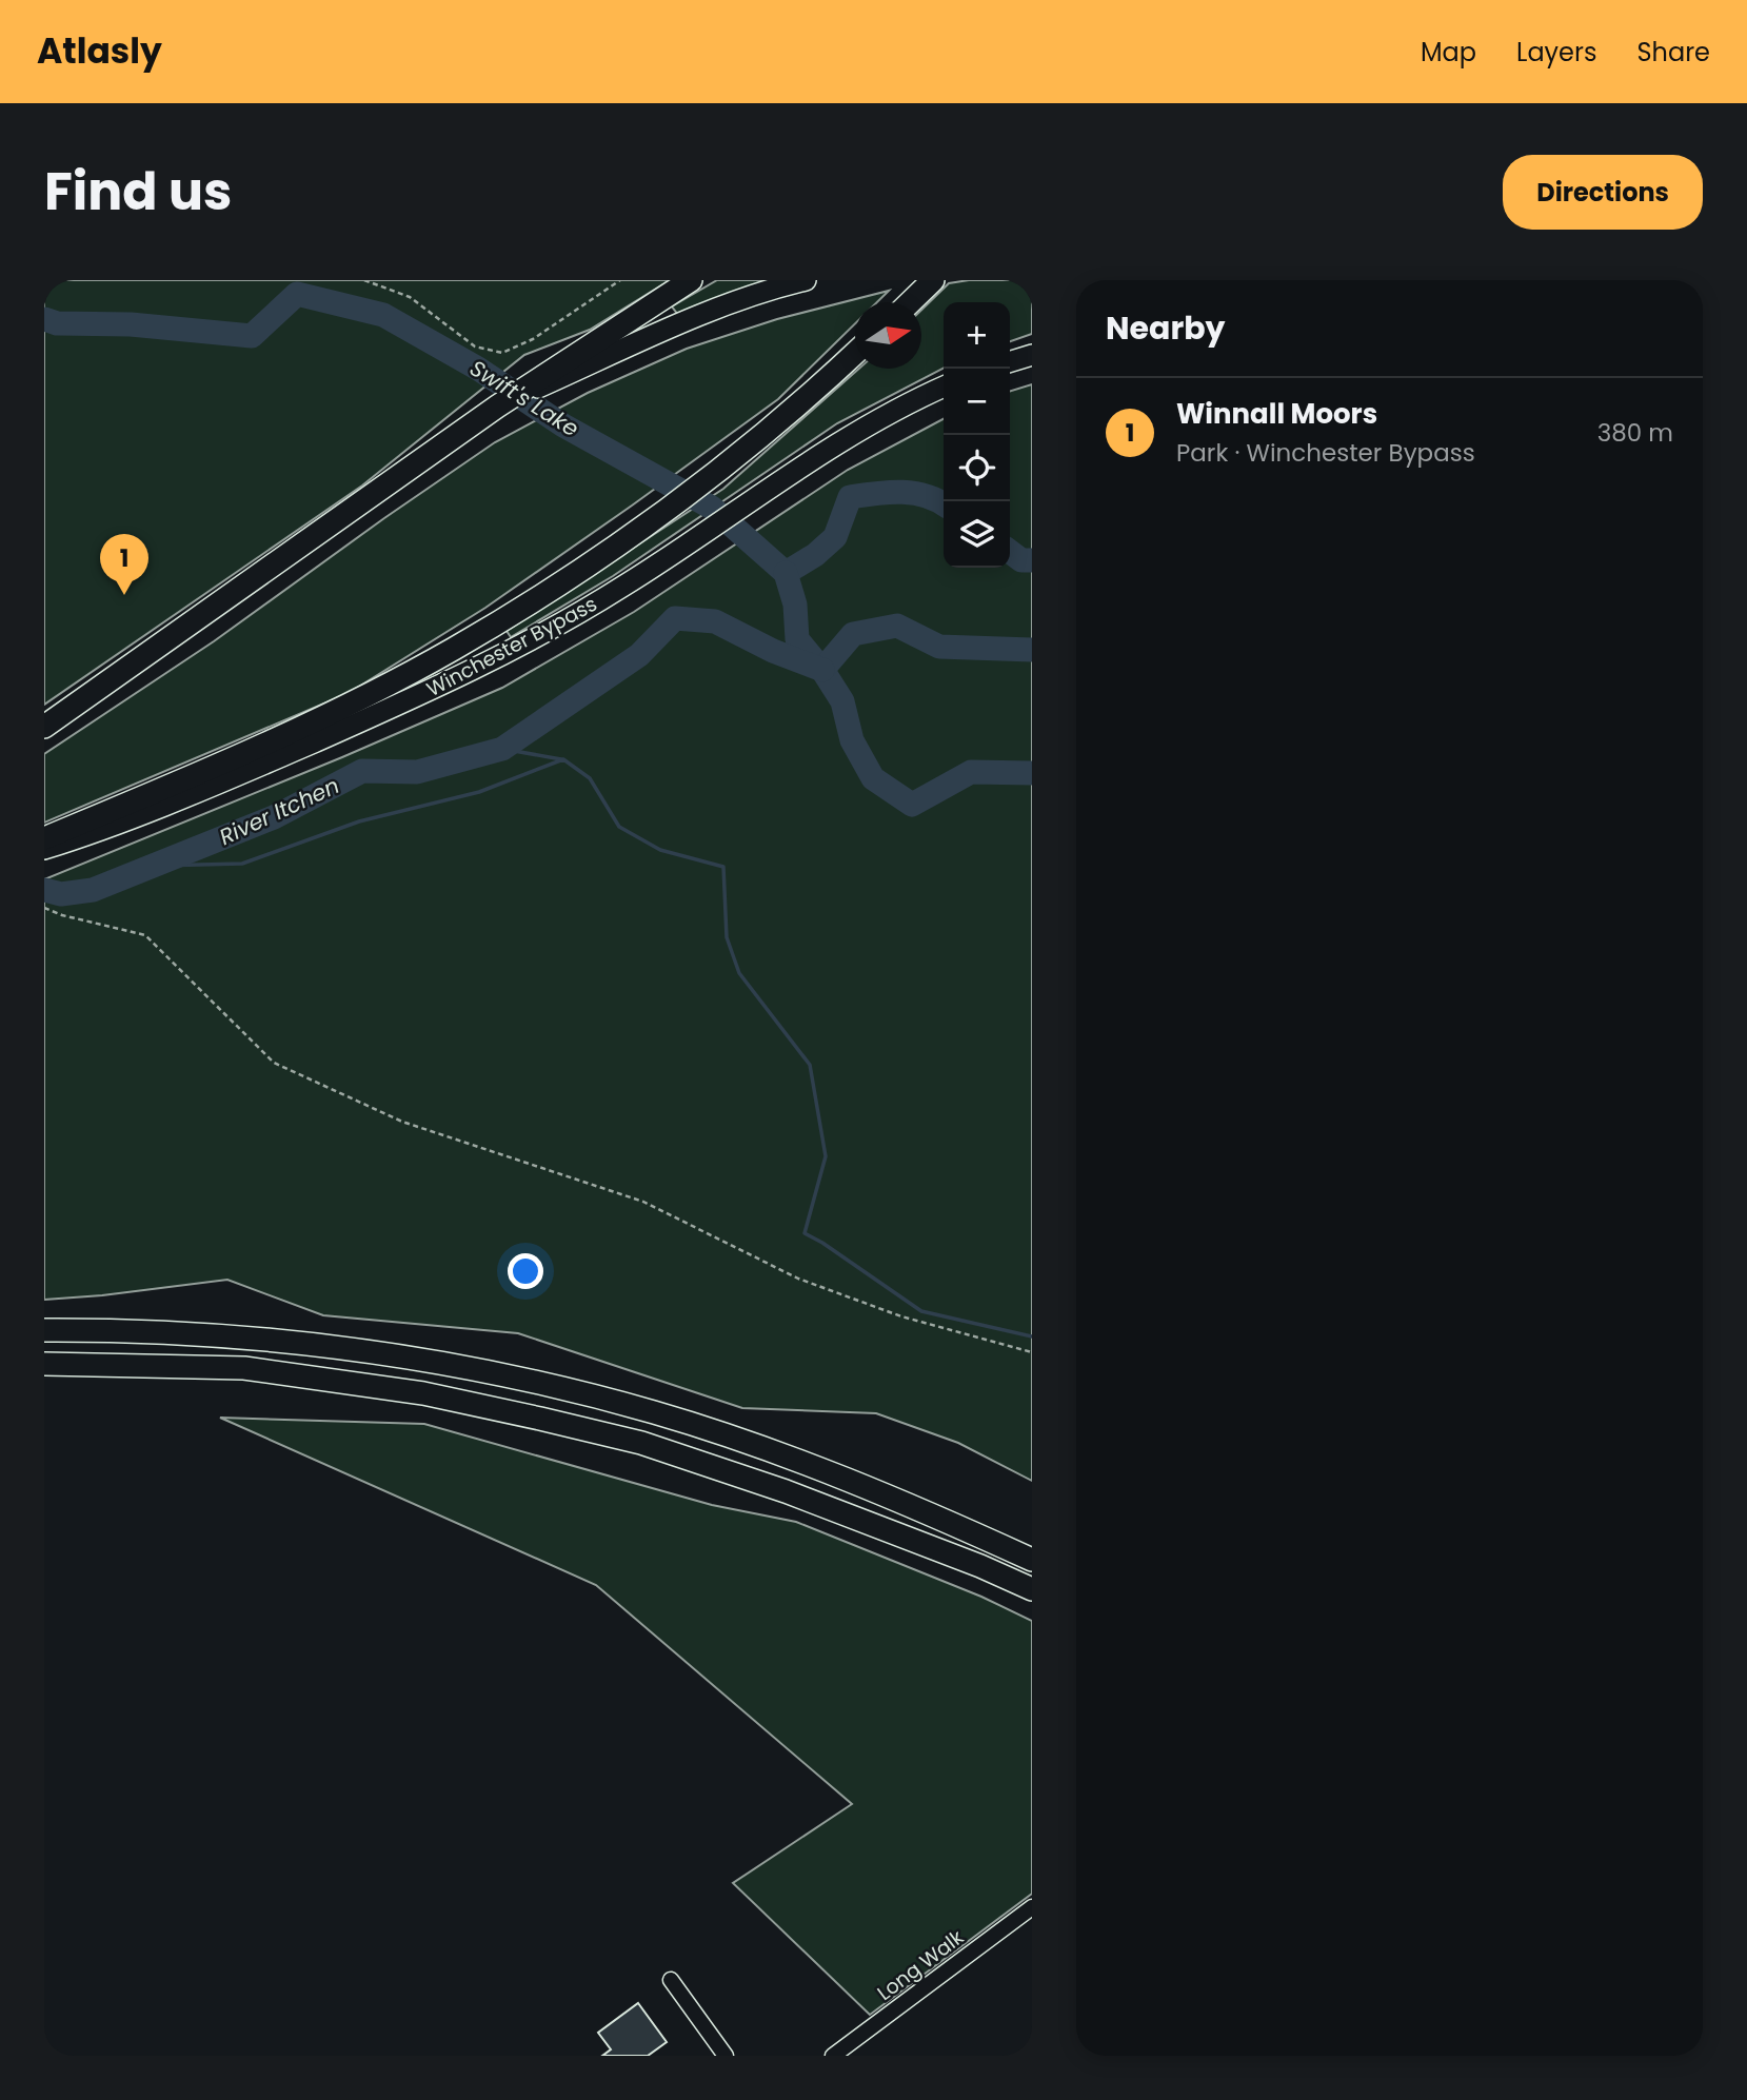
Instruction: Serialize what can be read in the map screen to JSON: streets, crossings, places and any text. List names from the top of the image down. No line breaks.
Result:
{"streets":{"main road":["Winchester Bypass"],"street":["Long Walk"]},"water":["Swift's Lake","River Itchen"],"north":"right","page":{"header":"Atlasly","nav":["Map","Layers","Share"],"title":"Find us","buttons":"Directions","heading":"Nearby","map_buttons":["+","−"],"list":[{"mark":"1","name":"Winnall Moors","note":"Park · Winchester Bypass","value":"380 m"}],"pins":"1"}}
